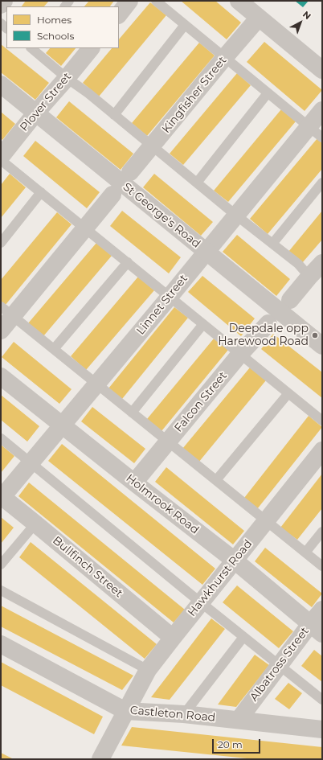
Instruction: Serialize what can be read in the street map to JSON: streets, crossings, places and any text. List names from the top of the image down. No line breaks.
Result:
{"streets":{"street":["Kingfisher Street","Plover Street","St George's Road","Linnet Street","Falcon Street","Holmrook Road","Bullfinch Street","Hawkhurst Road","Albatross Street","Castleton Road"]},"crossings":[["Plover Street","St George's Road"],["St George's Road","Linnet Street"],["Linnet Street","Holmrook Road"],["Linnet Street","Bullfinch Street"],["Falcon Street","Holmrook Road"],["Holmrook Road","Hawkhurst Road"],["Holmrook Road","Albatross Street"],["Bullfinch Street","Hawkhurst Road"],["Hawkhurst Road","Castleton Road"],["Albatross Street","Castleton Road"]],"places":["Deepdale opp Harewood Road"],"legend":["Homes","Schools"],"scale_bar":"20 m","north":"top right"}
